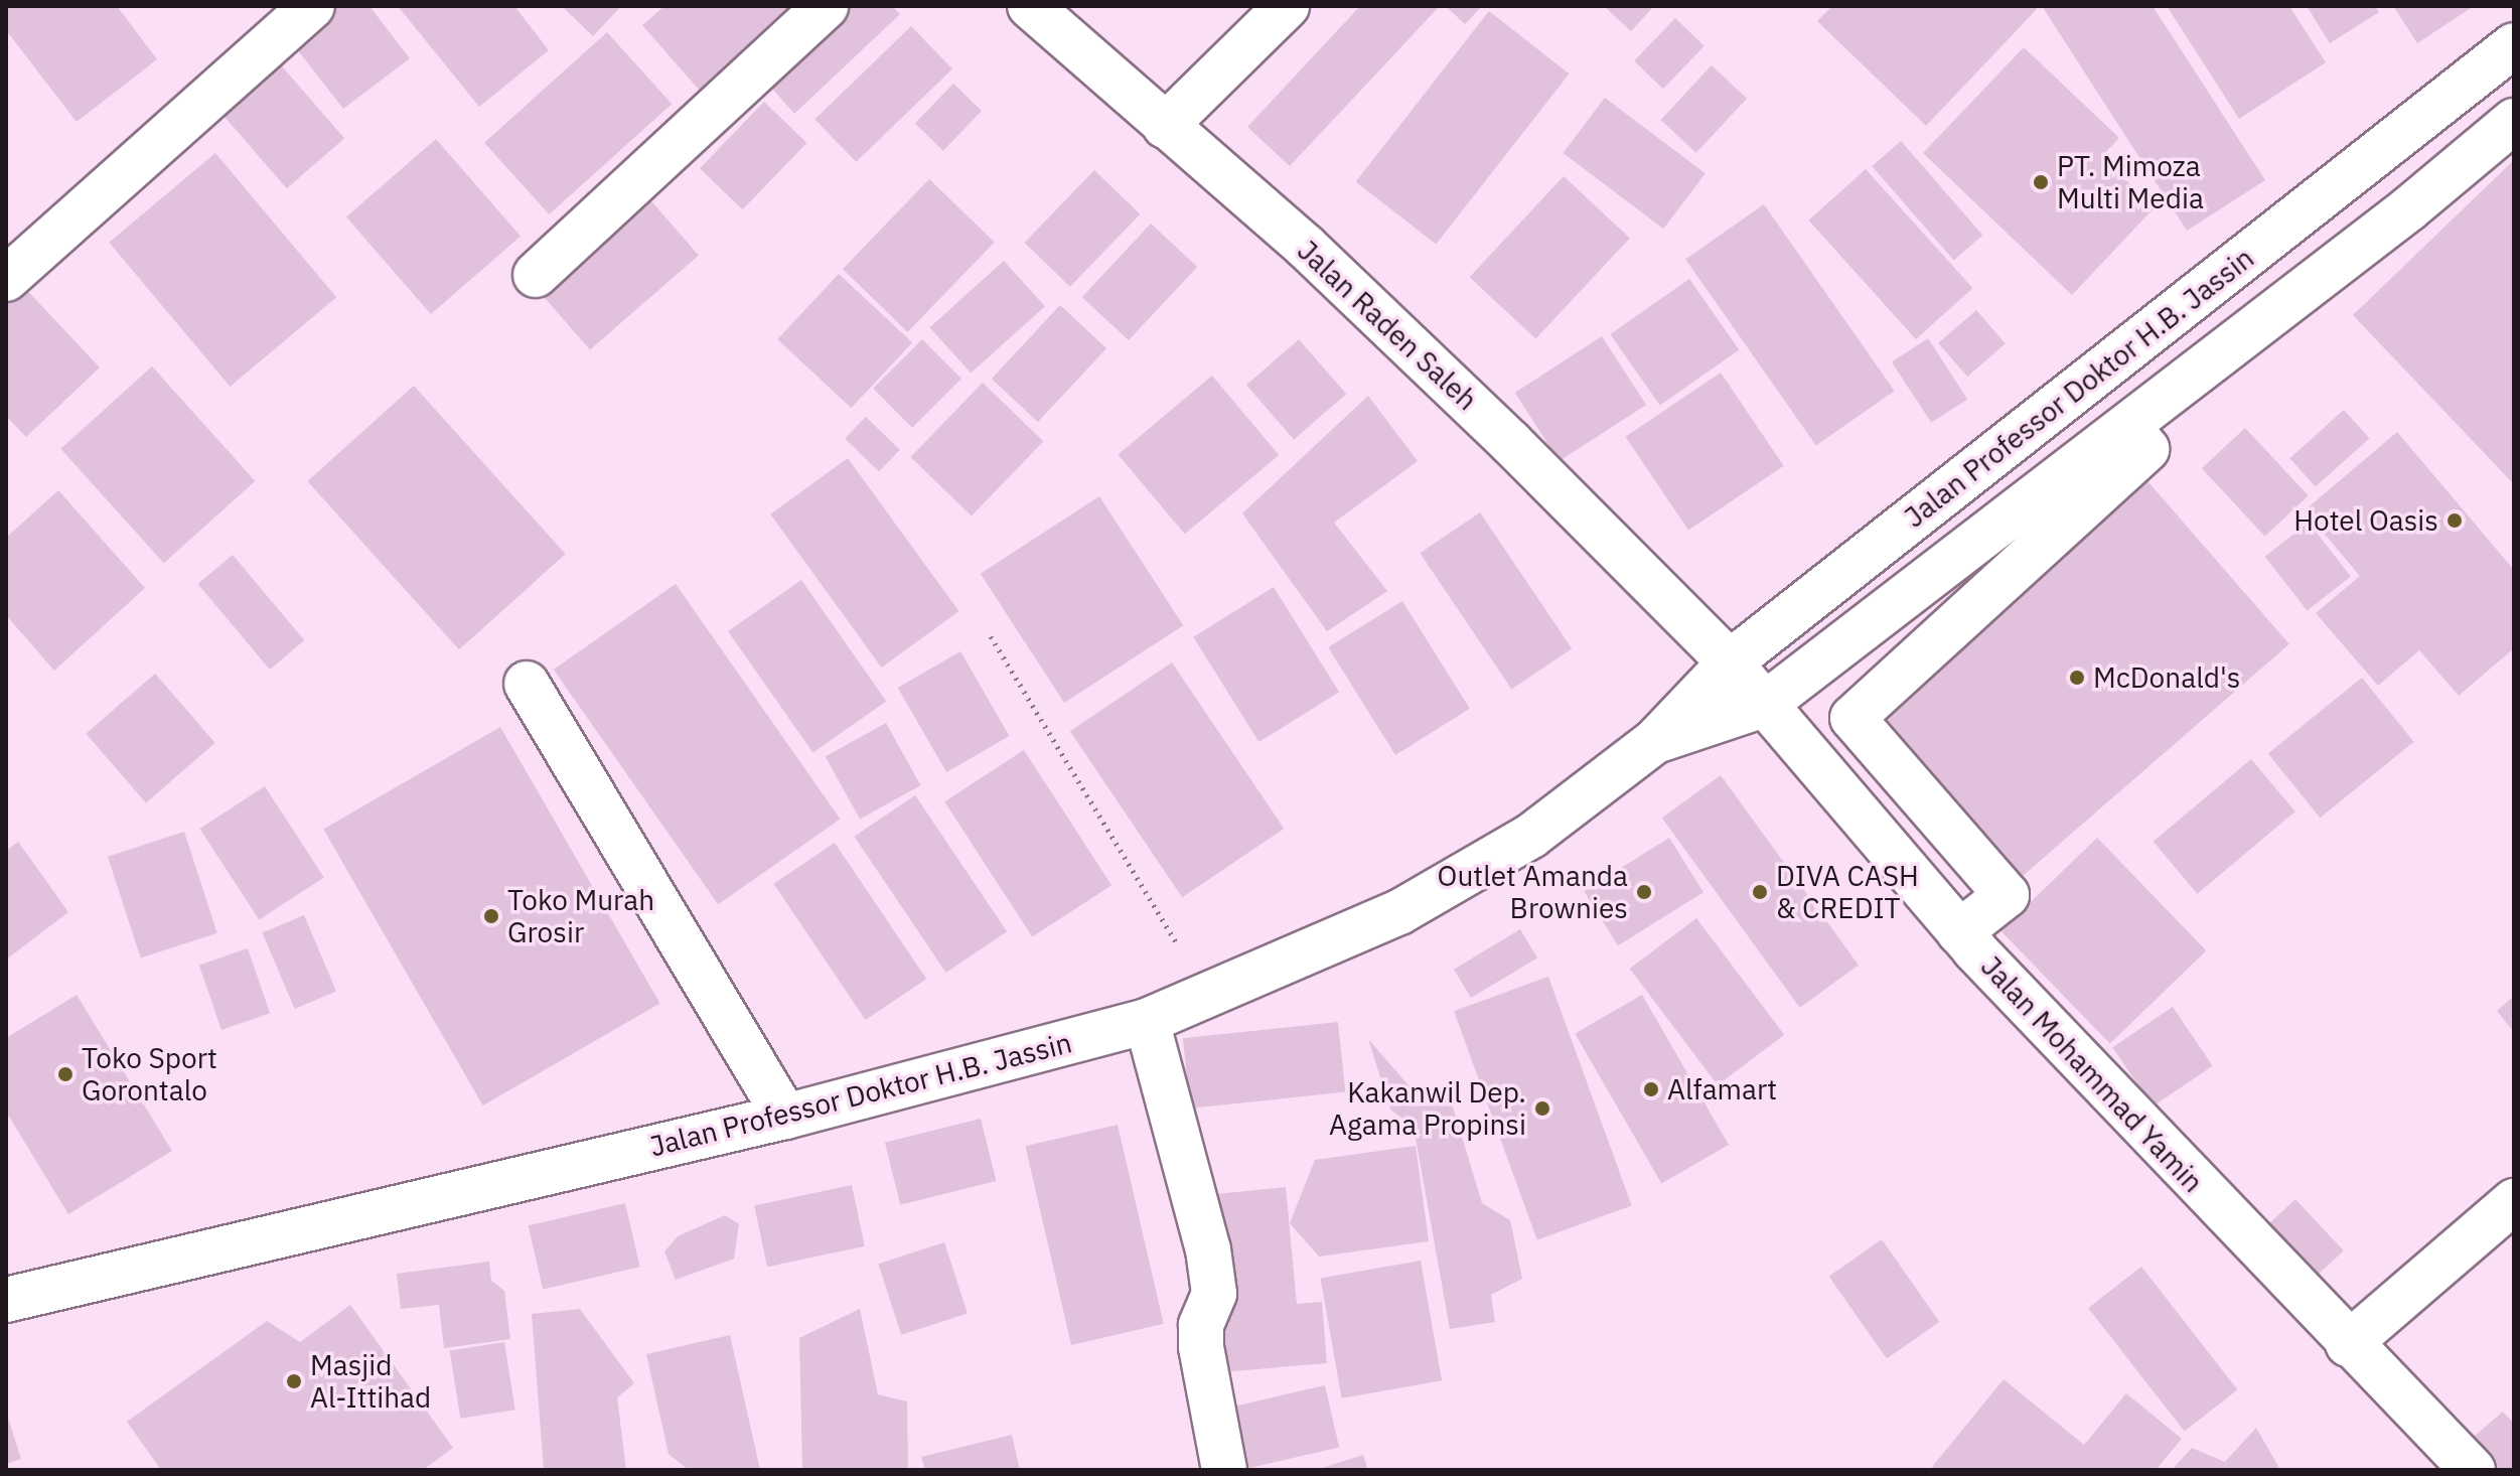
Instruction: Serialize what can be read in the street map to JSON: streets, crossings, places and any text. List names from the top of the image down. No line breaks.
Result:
{"streets":{"main road":["Jalan Raden Saleh","Jalan Professor Doktor H.B. Jassin","Jalan Mohammad Yamin"]},"crossings":[["Jalan Raden Saleh","Jalan Professor Doktor H.B. Jassin"],["Jalan Raden Saleh","Jalan Mohammad Yamin"],["Jalan Professor Doktor H.B. Jassin","Jalan Mohammad Yamin"]],"places":["PT. Mimoza Multi Media","Hotel Oasis","McDonald's","Outlet Amanda Brownies","DIVA CASH & CREDIT","Toko Murah Grosir","Toko Sport Gorontalo","Alfamart","Kakanwil Dep. Agama Propinsi","Masjid Al-Ittihad"]}
